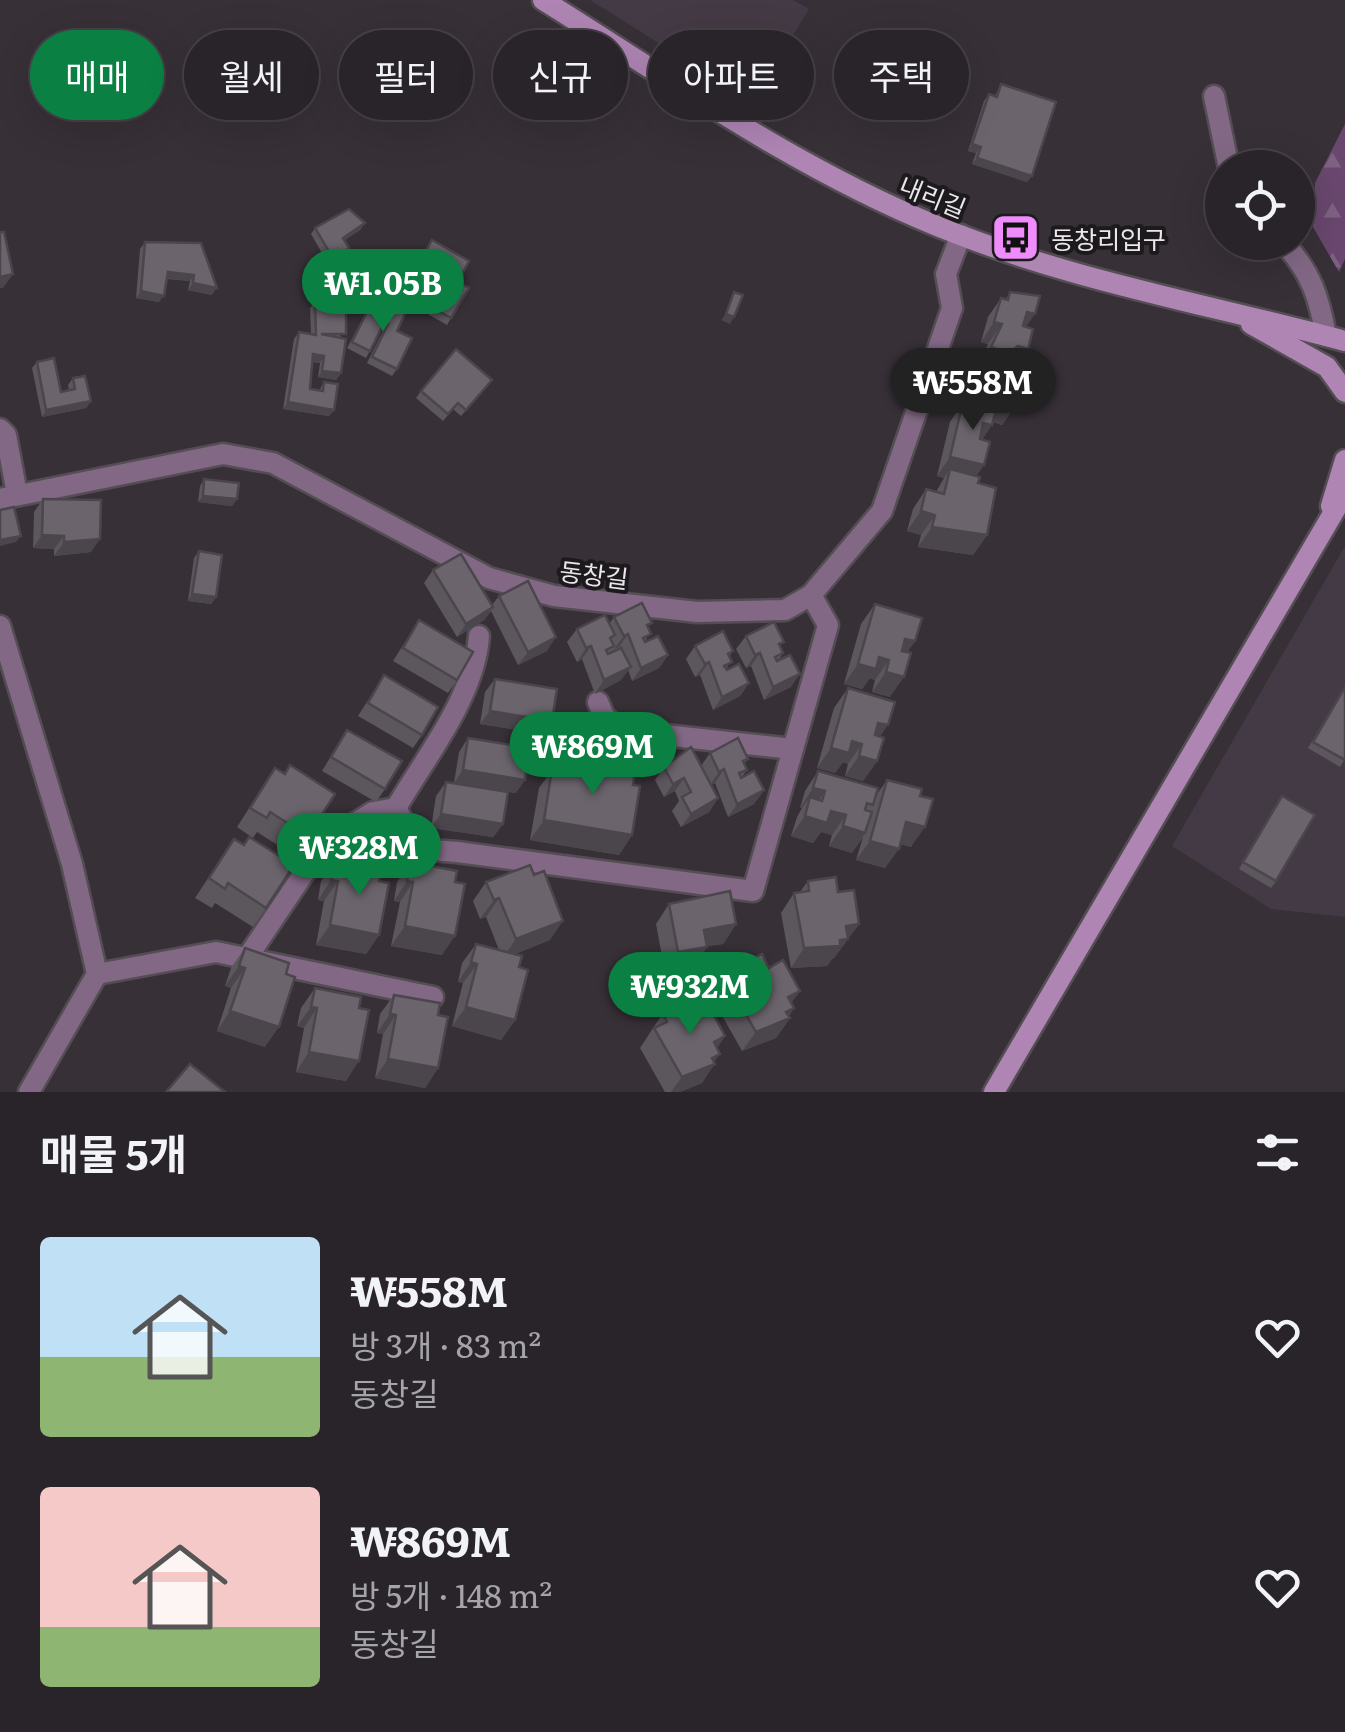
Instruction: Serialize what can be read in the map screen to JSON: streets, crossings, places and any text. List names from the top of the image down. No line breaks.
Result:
{"streets":{"street":["내리길","동창길"]},"crossings":[["내리길","동창길"]],"places":{"bus stop":["동창리입구"]},"page":{"chip":["매매","월세","필터","신규","아파트","주택"],"price":["₩1.05B","₩558M","₩869M","₩328M","₩932M"],"heading":"매물 5개","list":[{"name":"₩558M","note":"방 3개 · 83 m² · 동창길"},{"name":"₩869M","note":"방 5개 · 148 m² · 동창길"}]}}
